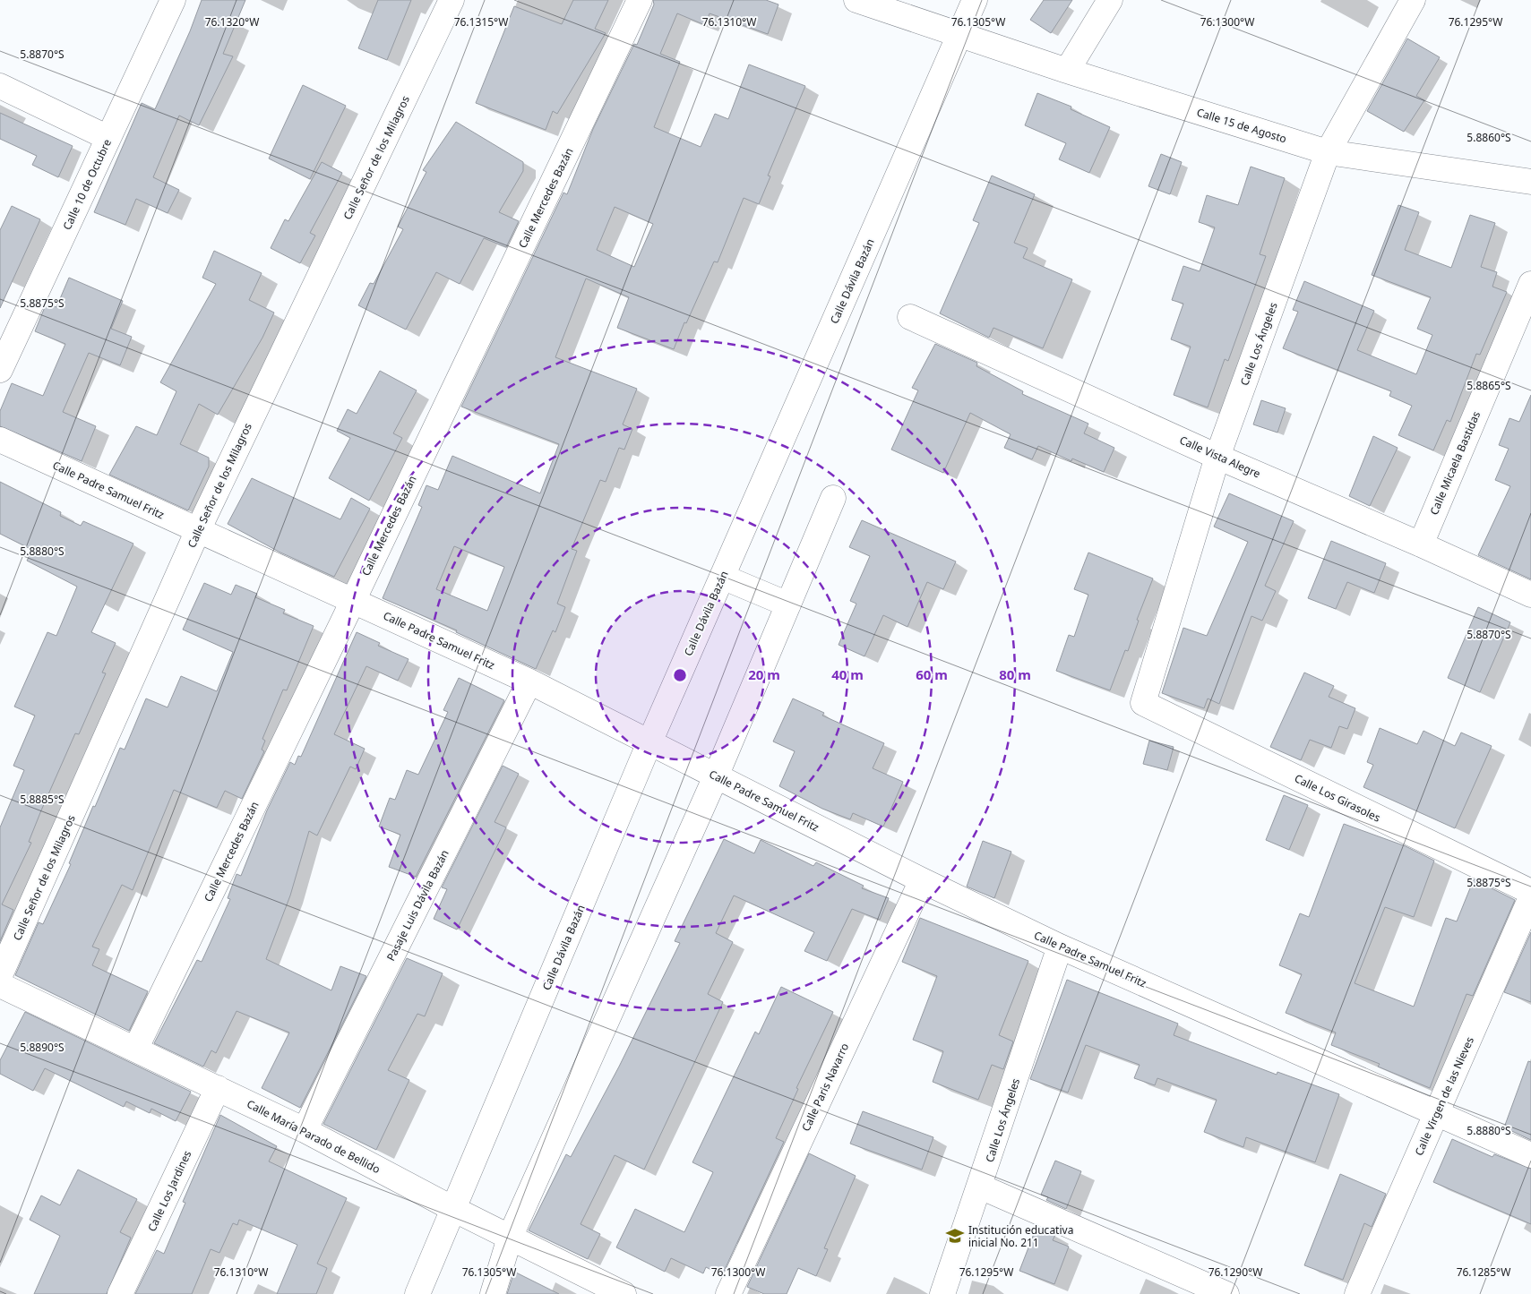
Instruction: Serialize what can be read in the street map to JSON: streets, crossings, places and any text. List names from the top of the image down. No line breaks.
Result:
{"streets":{"street":["Calle 15 de Agosto","Calle Señor de los Milagros","Calle 10 de Octubre","Calle Mercedes Bazán","Calle Dávila Bazán","Calle Los Ángeles","Calle Vista Alegre","Calle Micaela Bastidas","Calle Padre Samuel Fritz","Calle Los Girasoles","Pasaje Luis Dávila Bazán","Calle Paris Navarro","Calle Virgen de las Nieves","Calle María Parado de Bellido","Calle Los Jardines"]},"crossings":[["Calle 15 de Agosto","Calle Dávila Bazán"],["Calle 15 de Agosto","Calle Los Ángeles"],["Calle Señor de los Milagros","Calle Padre Samuel Fritz"],["Calle Mercedes Bazán","Calle Padre Samuel Fritz"],["Calle Mercedes Bazán","Calle María Parado de Bellido"],["Calle Dávila Bazán","Calle Padre Samuel Fritz"],["Calle Dávila Bazán","Calle María Parado de Bellido"],["Calle Los Ángeles","Calle Vista Alegre"],["Calle Los Ángeles","Calle Padre Samuel Fritz"],["Calle Los Ángeles","Calle Los Girasoles"],["Calle Vista Alegre","Calle Micaela Bastidas"],["Calle Padre Samuel Fritz","Pasaje Luis Dávila Bazán"],["Calle Padre Samuel Fritz","Calle Paris Navarro"],["Calle Padre Samuel Fritz","Calle Virgen de las Nieves"],["Pasaje Luis Dávila Bazán","Calle María Parado de Bellido"],["Calle María Parado de Bellido","Calle Los Jardines"]],"places":{"school or university":["Institución educativa inicial No. 211"]},"coordinates":["76.1310°W","76.1305°W","76.1300°W","76.1295°W","76.1320°W","76.1315°W","5.8870°S","5.8860°S","5.8875°S","5.8865°S","5.8880°S","5.8885°S","5.8890°S","76.1290°W","76.1285°W"],"rings":["20 m","40 m","60 m","80 m"]}
